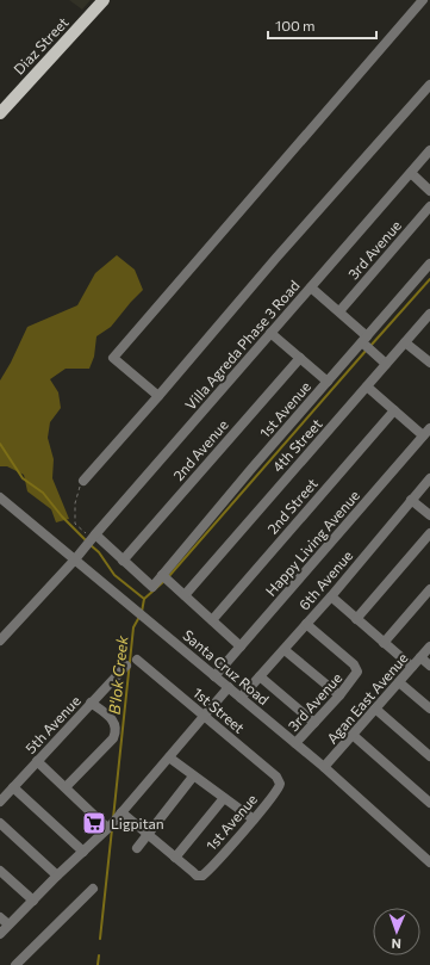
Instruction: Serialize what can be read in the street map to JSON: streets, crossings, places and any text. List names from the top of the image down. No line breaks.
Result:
{"streets":{"main road":["Diaz Street"],"street":["3rd Avenue","Villa Agreda Phase 3 Road","1st Avenue","4th Street","2nd Avenue","2nd Street","Happy Living Avenue","6th Avenue","Santa Cruz Road","Agan East Avenue","1st Street","5th Avenue"]},"crossings":[["3rd Avenue","6th Avenue"],["3rd Avenue","Santa Cruz Road"],["Villa Agreda Phase 3 Road","Santa Cruz Road"],["1st Avenue","2nd Avenue"],["1st Avenue","1st Street"],["Happy Living Avenue","Santa Cruz Road"],["6th Avenue","Santa Cruz Road"],["Santa Cruz Road","Agan East Avenue"]],"water":["B'lok Creek"],"places":{"supermarket":["Ligpitan"]},"scale_bar":"100 m","north":"bottom"}
